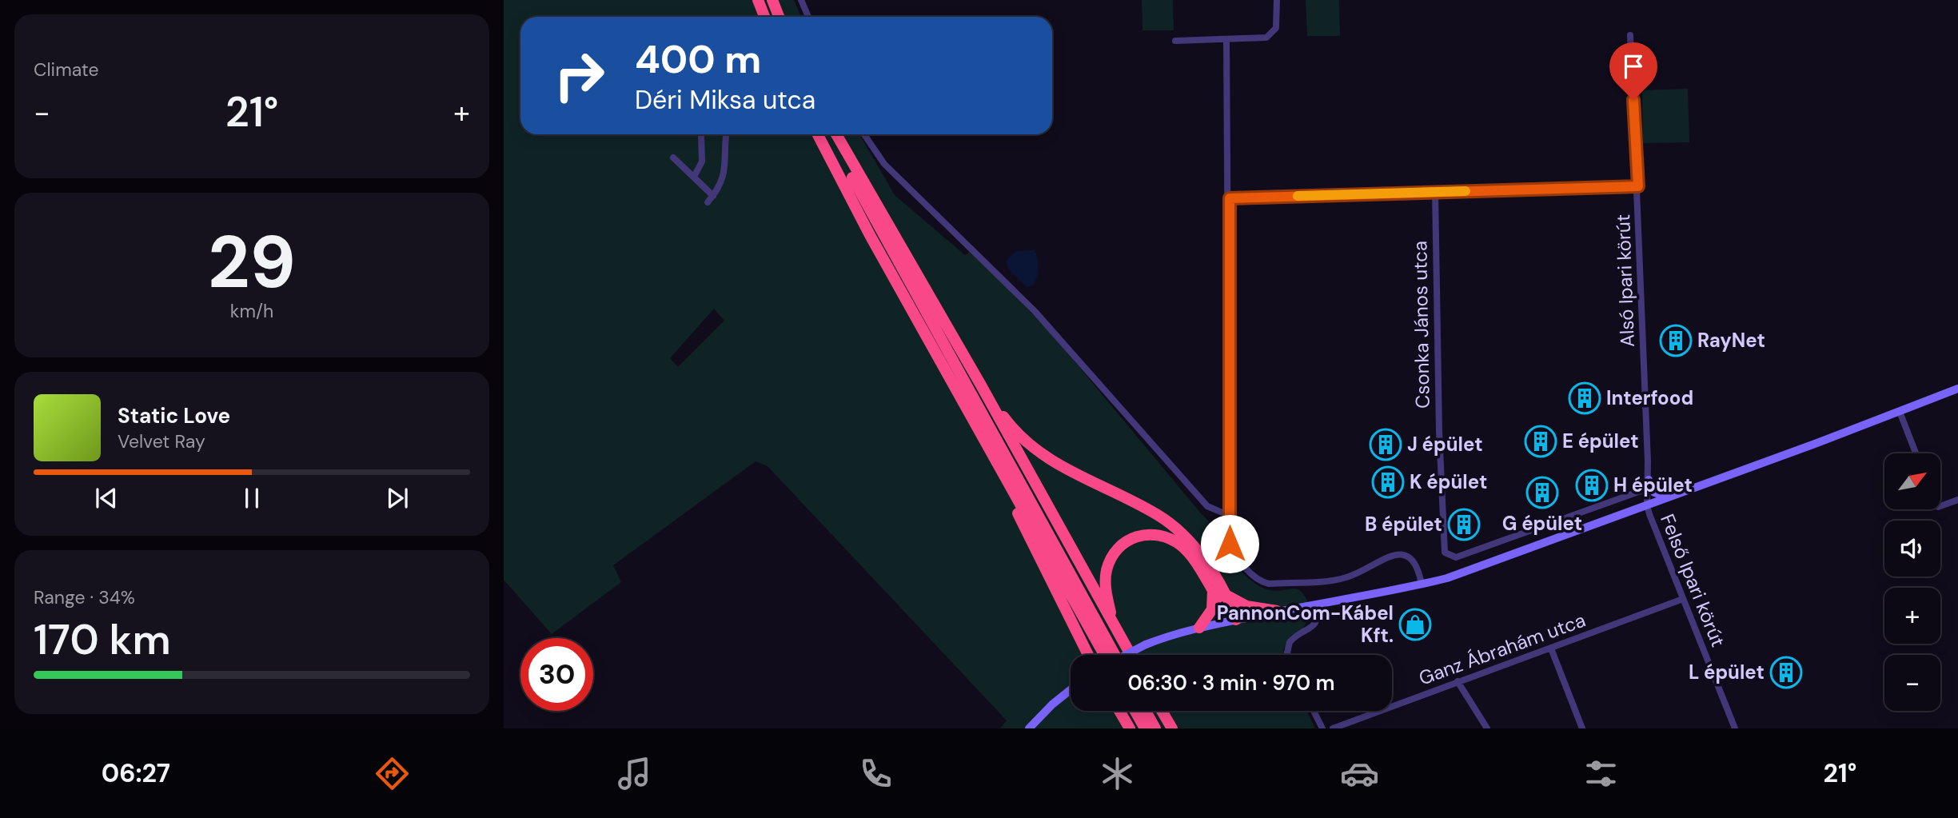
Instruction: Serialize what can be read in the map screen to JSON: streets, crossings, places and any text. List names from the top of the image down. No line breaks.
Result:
{"streets":{"street":["Alsó Ipari körút","Csonka János utca","Felső Ipari körút","Ganz Ábrahám utca"]},"crossings":[["Alsó Ipari körút","Csonka János utca"],["Alsó Ipari körút","Felső Ipari körút"],["Felső Ipari körút","Ganz Ábrahám utca"]],"places":{"building":["RayNet","Interfood","E épület","J épület","K épület","H épület","G épület","B épület","L épület"],"shop":["PannonCom-Kábel Kft."]},"north":"top right","page":{"tile":["Climate",["29","km/h"],["Range · 34%","170 km"]],"turn":["400 m","Déri Miksa utca"],"heat":["−","21°","+"],"song":["Static Love","Velvet Ray"],"map_buttons":["+","−"],"limit":"30","trip":"06:30 · 3 min · 970 m","tabs":["06:27","21°"]}}
